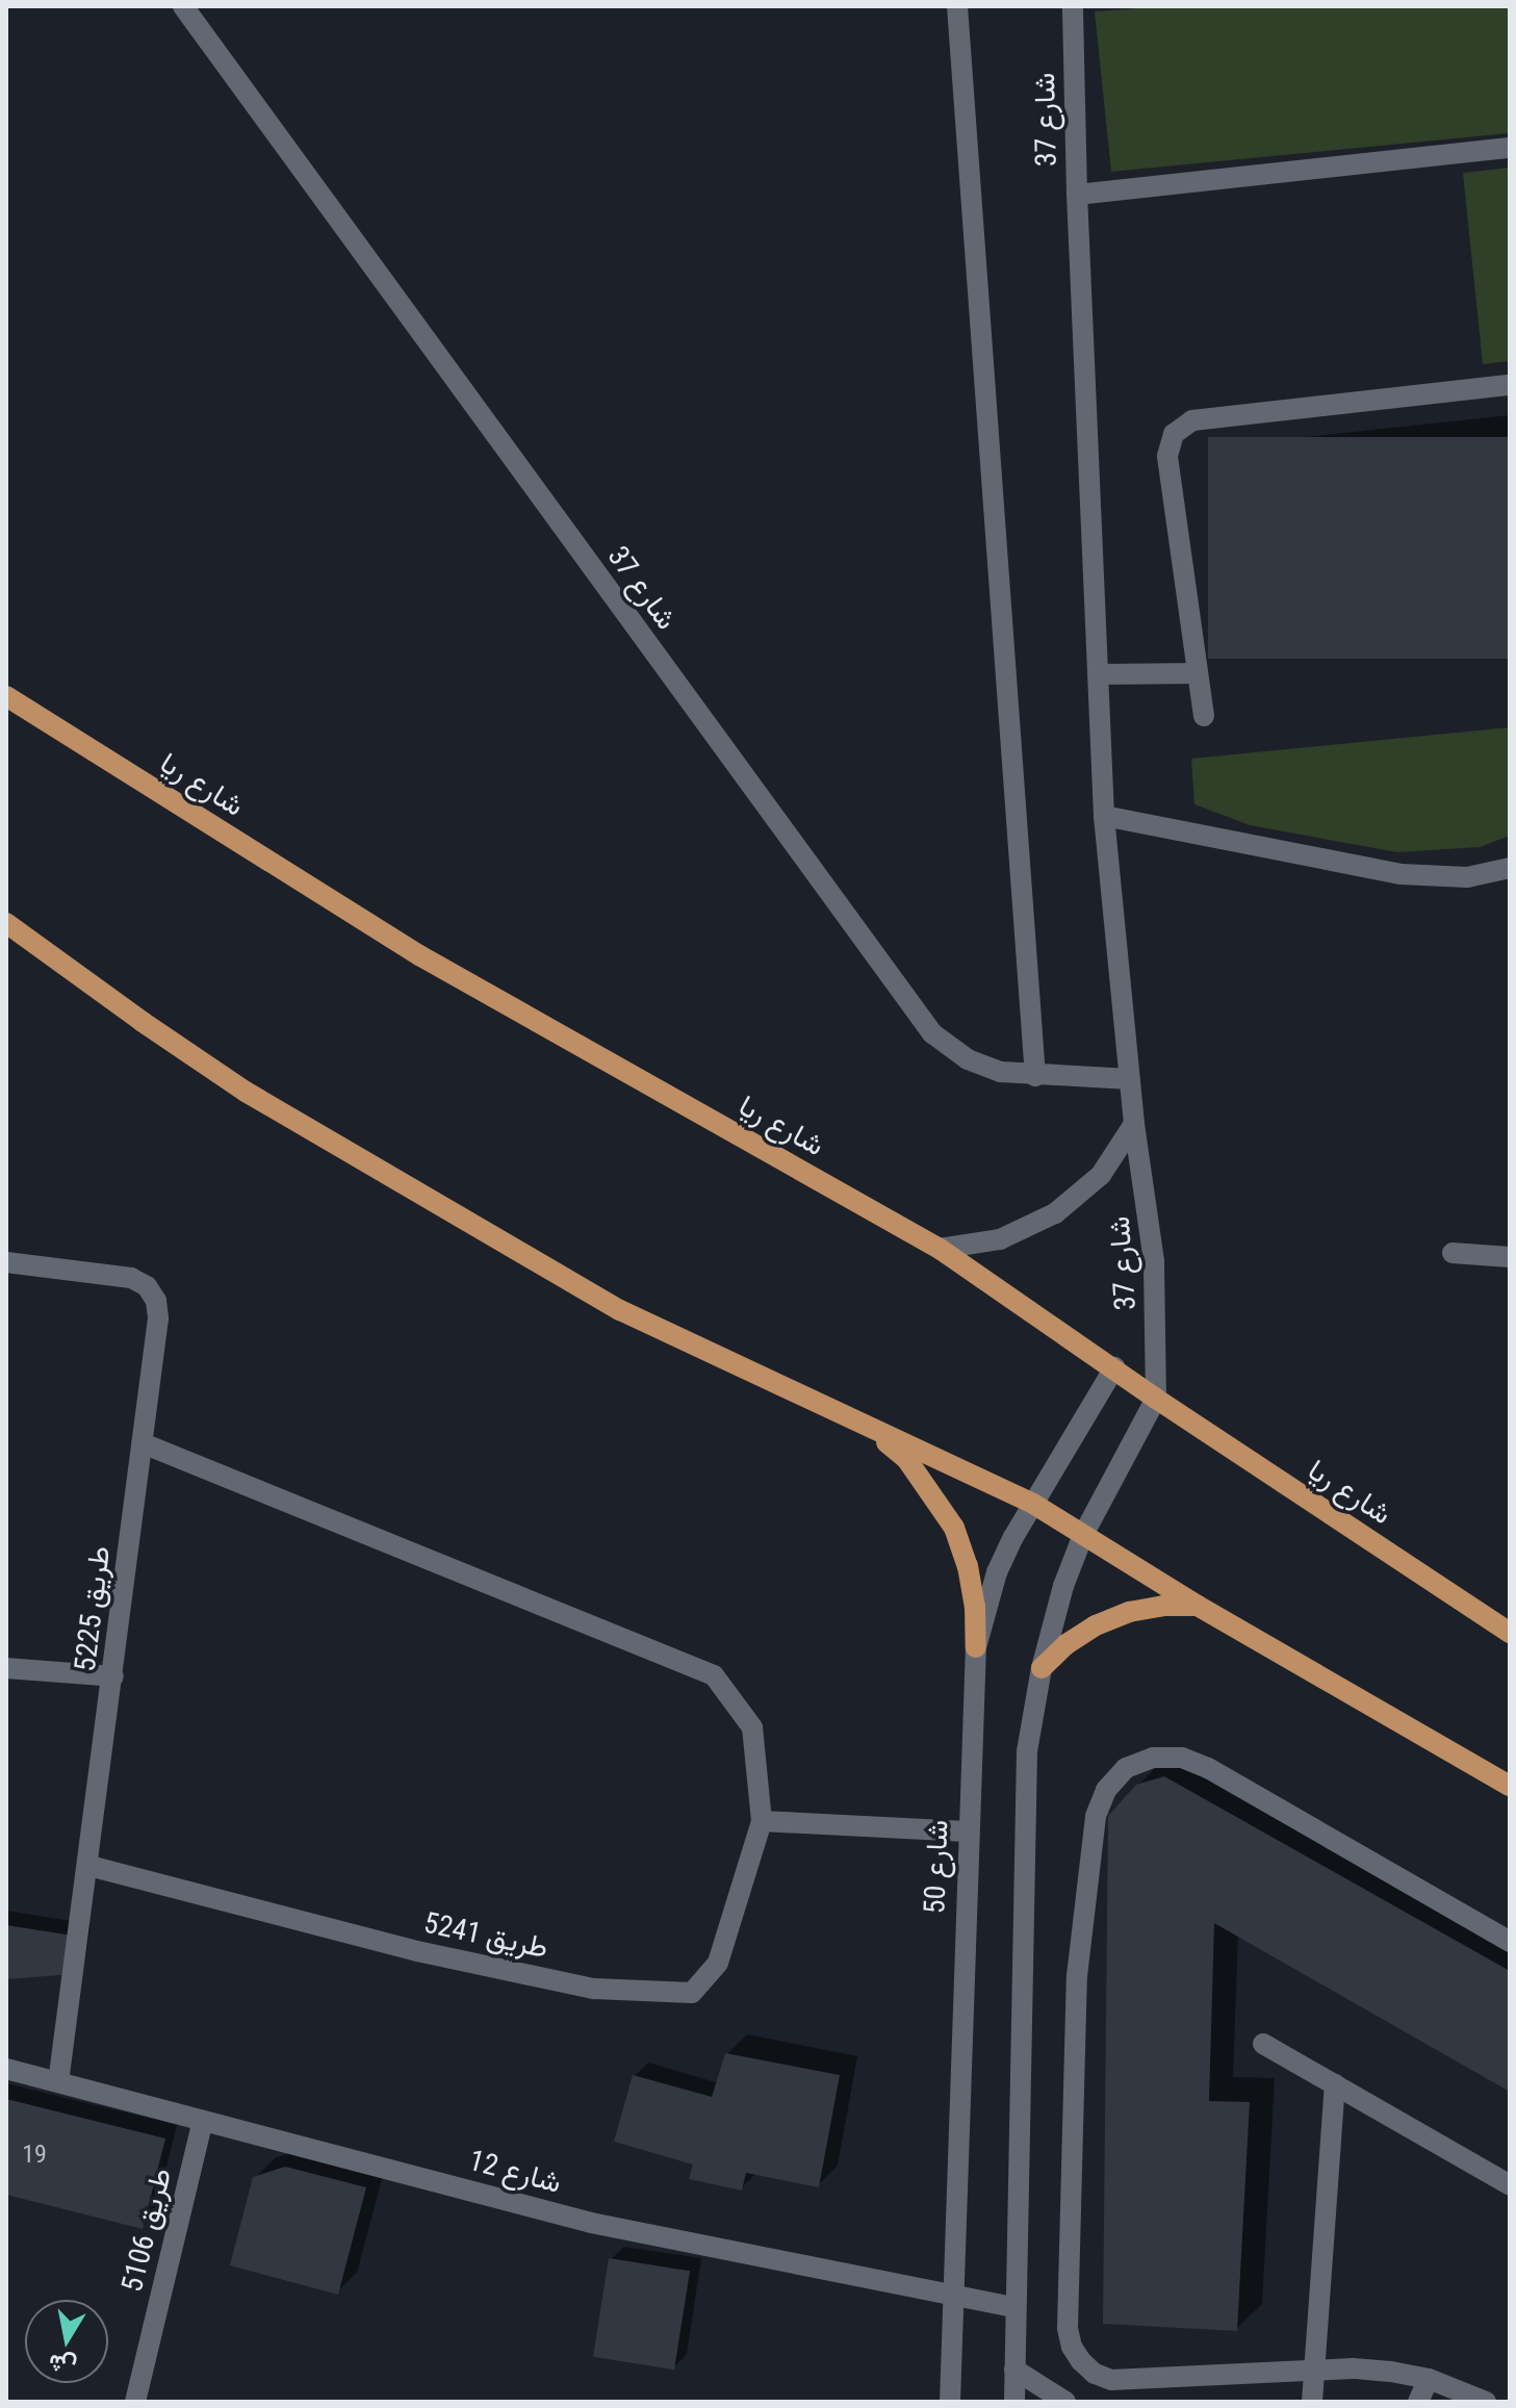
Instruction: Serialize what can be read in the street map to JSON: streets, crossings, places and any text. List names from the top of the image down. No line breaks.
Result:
{"streets":{"main road":["شارع ريا"],"street":["شارع 37","طريق 5225","شارع 50","طريق 5241","شارع 12","طريق 5106"]},"crossings":[["شارع 37","شارع ريا"],["شارع ريا","شارع 50"],["طريق 5225","طريق 5241"],["طريق 5225","شارع 12"],["شارع 50","شارع 12"],["شارع 12","طريق 5106"]],"house_numbers":["19"],"north":"bottom"}
